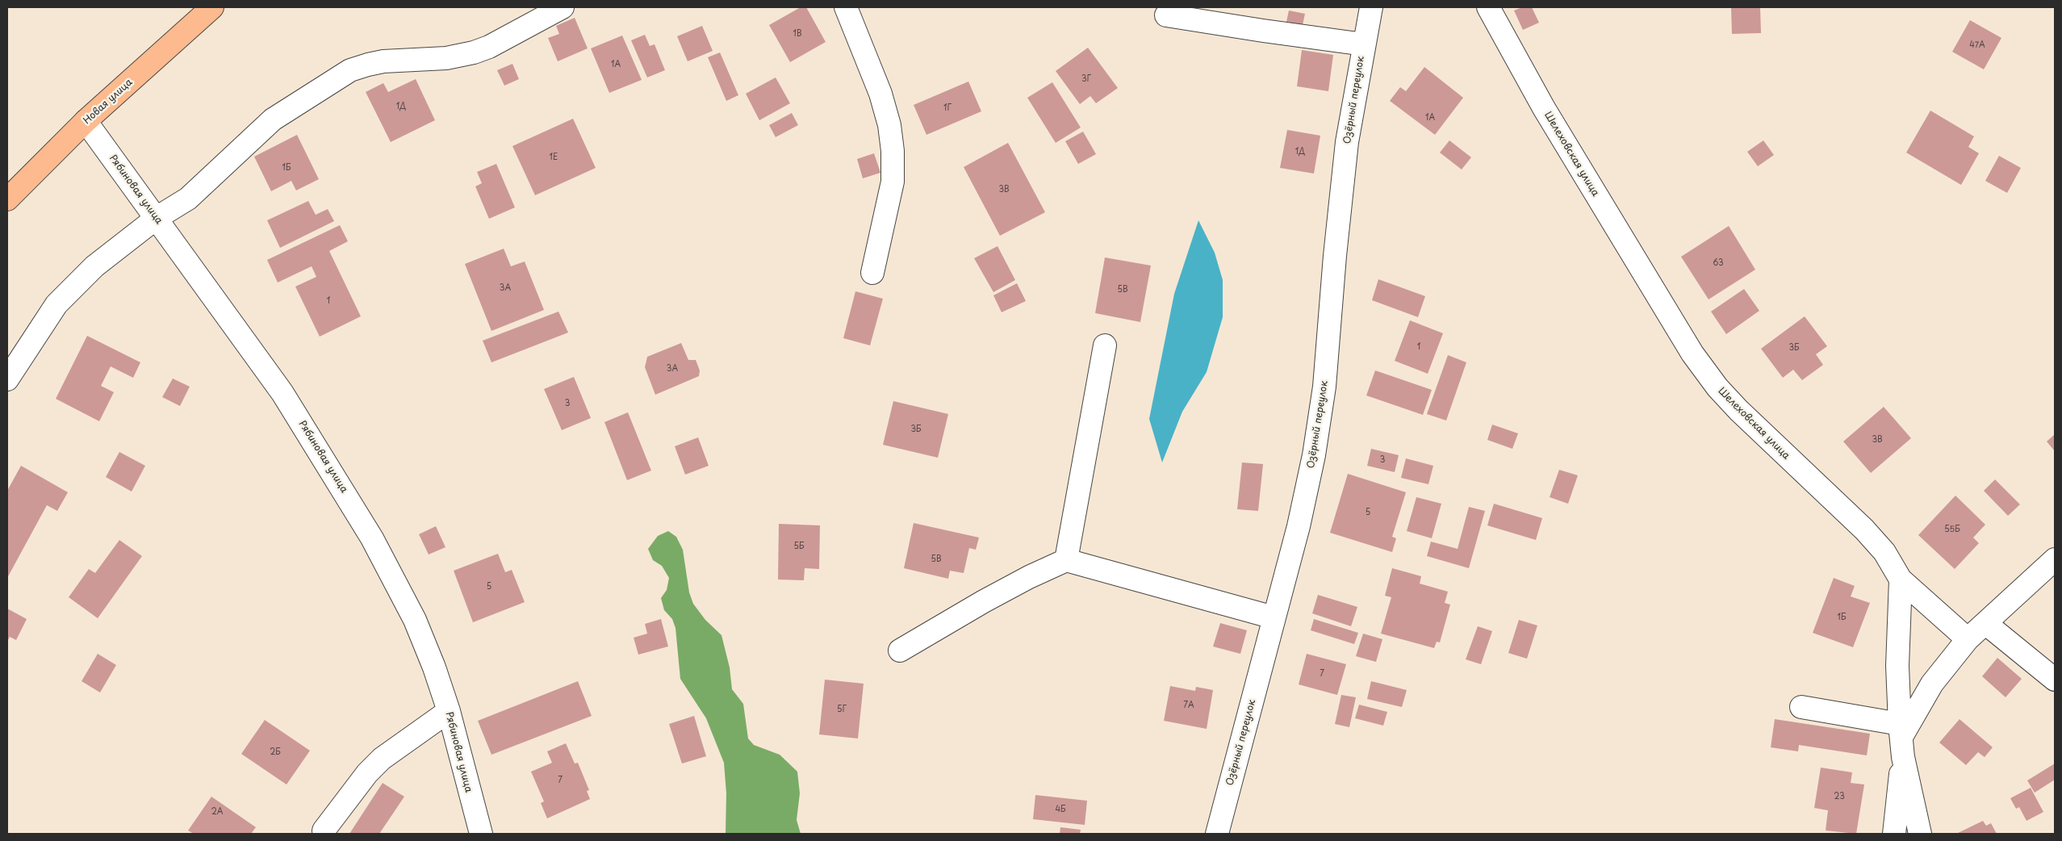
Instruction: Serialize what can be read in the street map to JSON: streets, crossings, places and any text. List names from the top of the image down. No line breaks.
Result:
{"streets":{"main road":["Новая улица"],"street":["Озёрный переулок","Шелеховская улица","Рябиновая улица"]},"crossings":[["Новая улица","Рябиновая улица"]],"house_numbers":["1В","47А","1А","3Г","1Д","1Г","1А","1Д","1Е","1Б","3В","63","3А","5В","1","1","3Б","3А","3","3Б","3В","3","5","55Б","5Б","5В","5","1Б","7","7А","5Г","2Б","7","23","4Б","2А"]}
